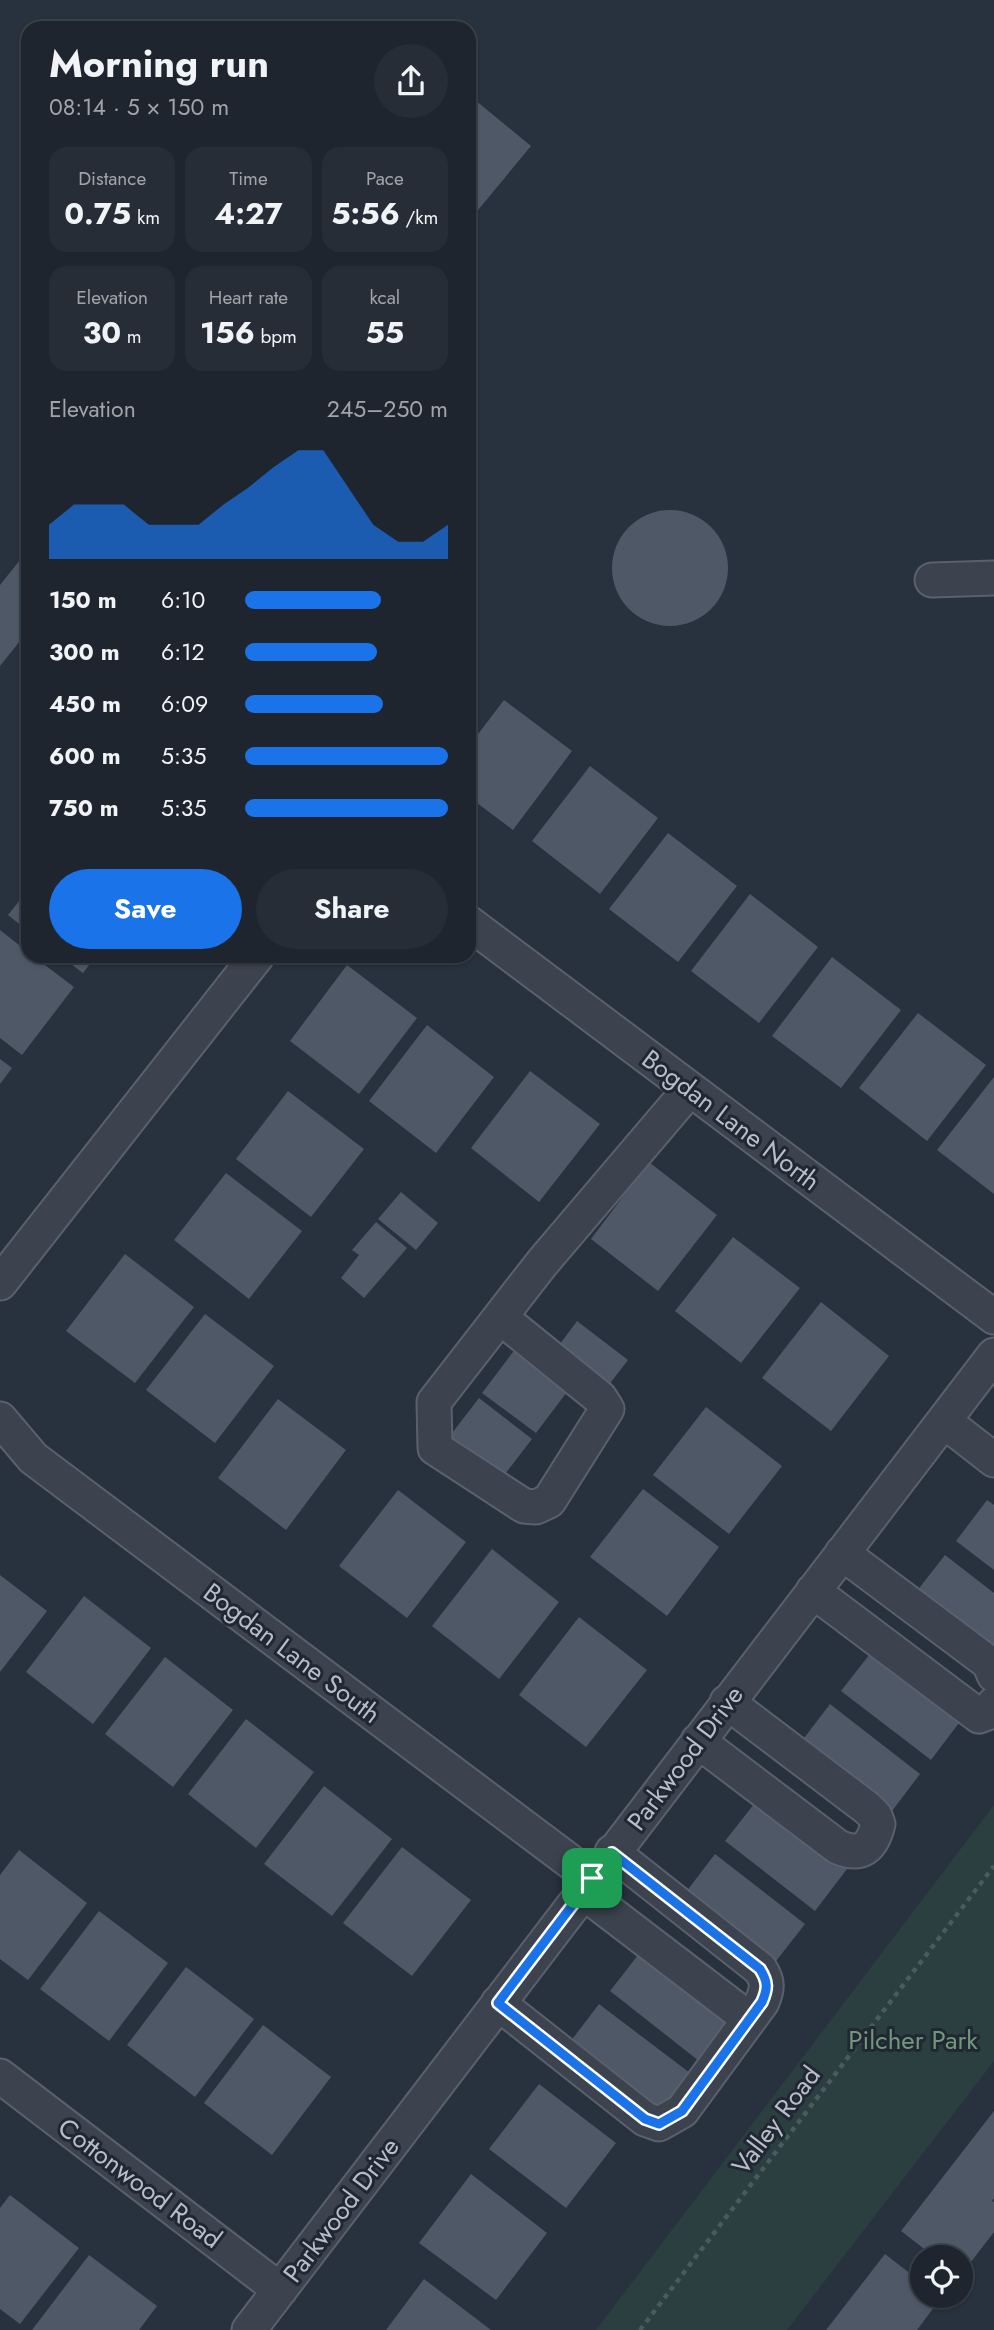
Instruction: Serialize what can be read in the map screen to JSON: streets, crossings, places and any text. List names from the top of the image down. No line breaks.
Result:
{"streets":{"street":["Bogdan Lane North","Bogdan Lane South","Parkwood Drive","Cottonwood Road"],"path":["Valley Road"]},"crossings":[["Bogdan Lane South","Parkwood Drive"],["Parkwood Drive","Cottonwood Road"]],"parks":["Pilcher Park"],"page":{"heading":["Morning run","08:14 · 5 × 150 m"],"stats":[["Distance","0.75 km"],["Time","4:27"],["Pace","5:56 /km"],["Elevation","30 m"],["Heart rate","156 bpm"],["kcal","55"]],"chart":["Elevation","245–250 m"],"list":[{"name":"150 m","note":"6:10"},{"name":"300 m","note":"6:12"},{"name":"450 m","note":"6:09"},{"name":"600 m","note":"5:35"},{"name":"750 m","note":"5:35"}],"buttons":["Save","Share"]}}
